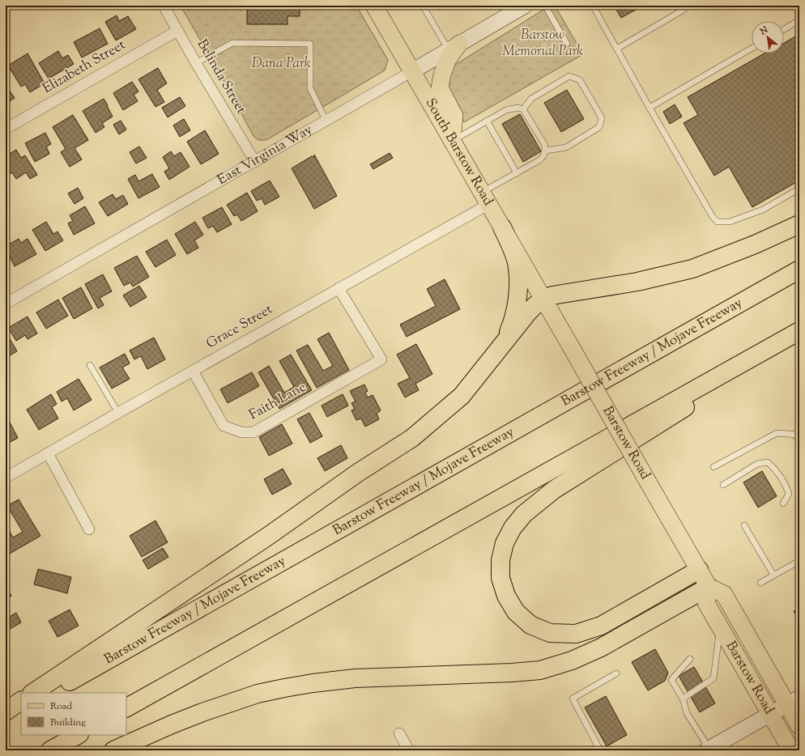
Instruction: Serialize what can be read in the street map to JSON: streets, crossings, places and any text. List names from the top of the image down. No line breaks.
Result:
{"streets":{"highway":["Barstow Freeway / Mojave Freeway"],"main road":["South Barstow Road","Barstow Road"],"street":["Elizabeth Street","Belinda Street","East Virginia Way","Grace Street","Faith Lane"]},"crossings":[["Elizabeth Street","Belinda Street"],["Belinda Street","East Virginia Way"],["South Barstow Road","East Virginia Way"],["South Barstow Road","Grace Street"],["South Barstow Road","Barstow Road"],["Grace Street","Faith Lane"]],"parks":["Barstow Memorial Park","Dana Park"],"legend":["Road","Building"],"north":"top left"}
